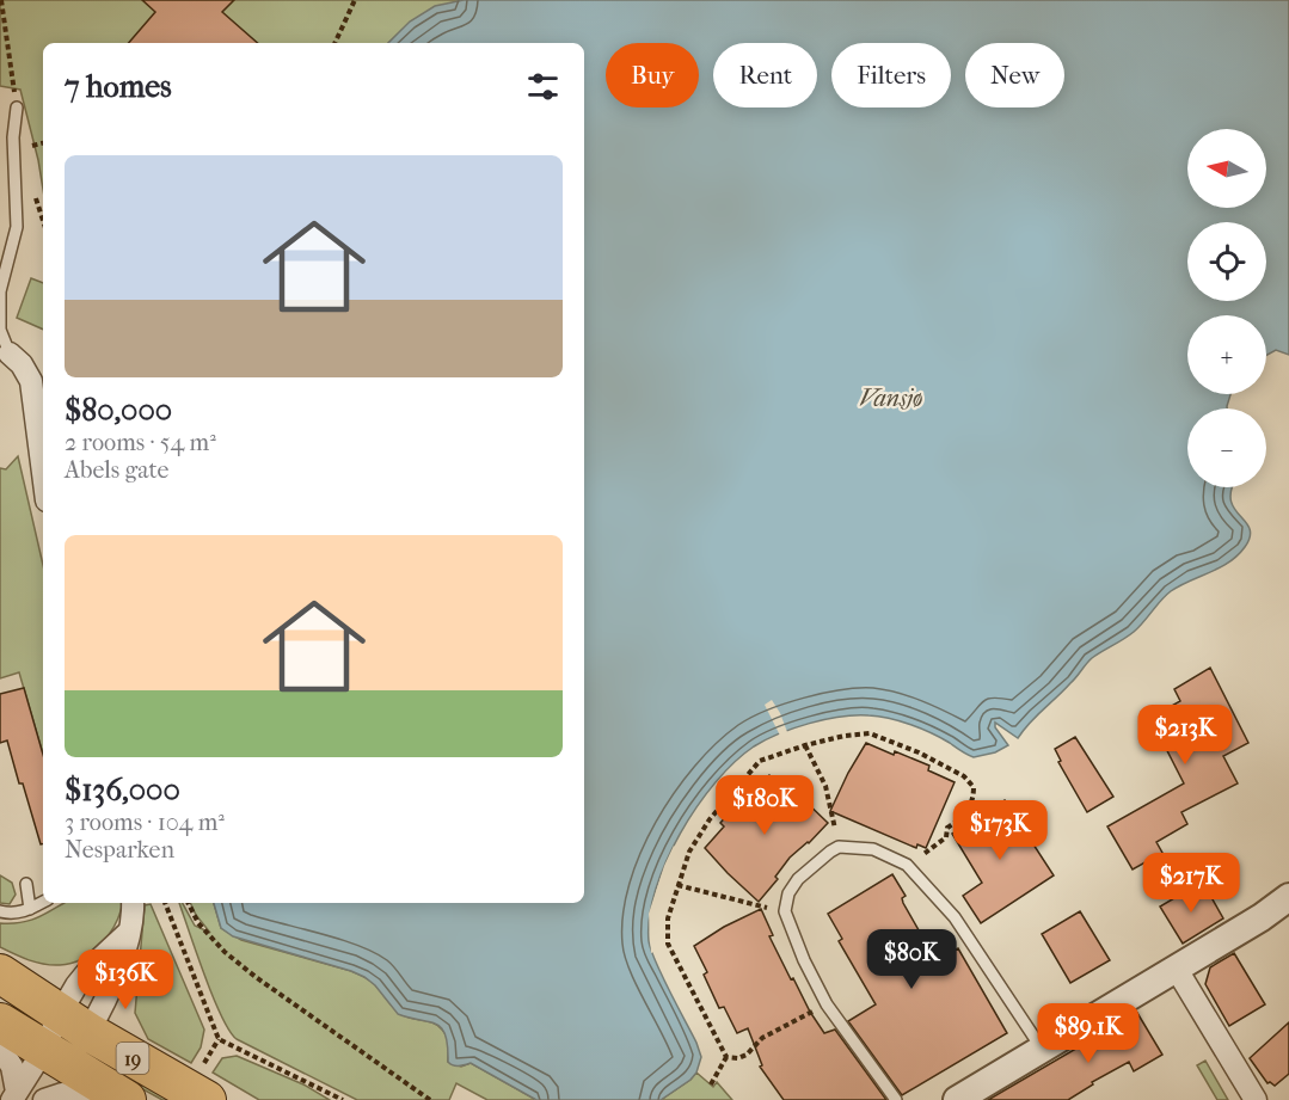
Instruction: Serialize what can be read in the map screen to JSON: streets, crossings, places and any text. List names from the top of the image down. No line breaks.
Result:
{"streets":{"highway":["19"]},"water":["Vansjø"],"north":"left","page":{"chip":["Buy","Rent","Filters","New"],"heading":"7 homes","map_buttons":["+","−"],"list":[{"name":"$80,000","note":"2 rooms · 54 m² · Abels gate"},{"name":"$136,000","note":"3 rooms · 104 m² · Nesparken"}],"price":["$213K","$180K","$173K","$217K","$80K","$136K","$89.1K"]}}
